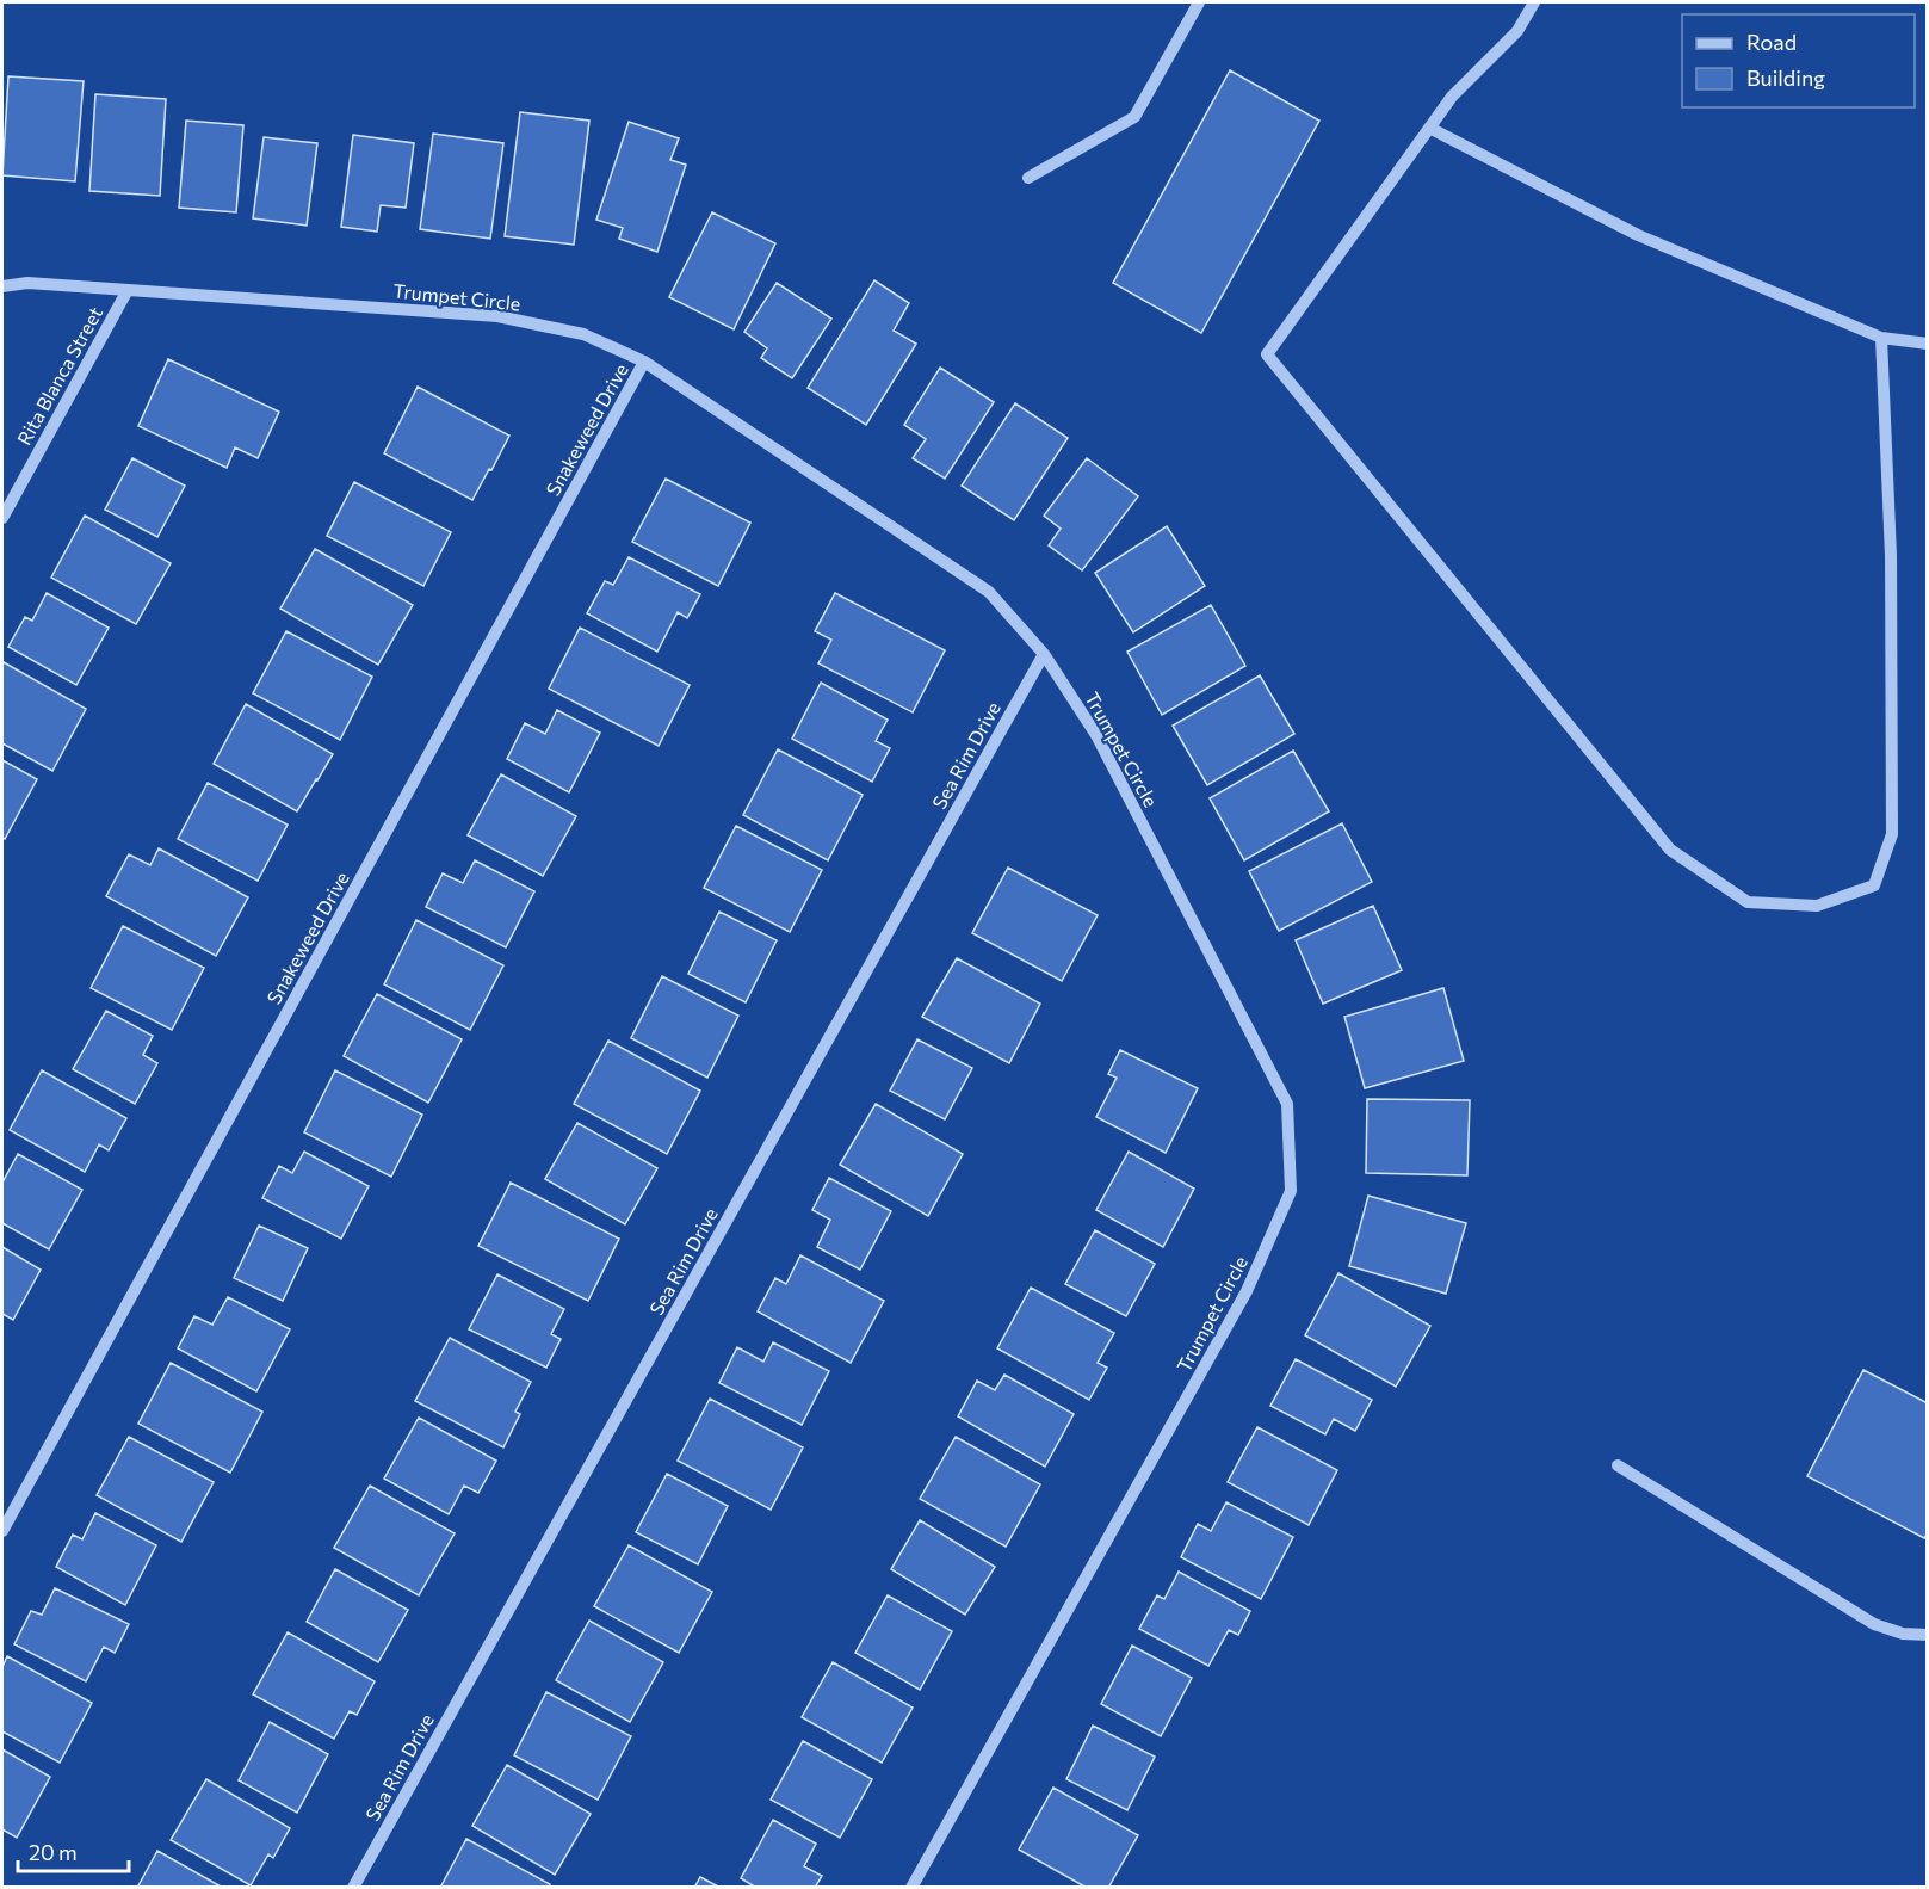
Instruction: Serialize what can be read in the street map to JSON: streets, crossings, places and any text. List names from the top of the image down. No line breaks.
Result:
{"streets":{"street":["Trumpet Circle","Rita Blanca Street","Snakeweed Drive","Sea Rim Drive"]},"crossings":[["Trumpet Circle","Rita Blanca Street"],["Trumpet Circle","Snakeweed Drive"],["Trumpet Circle","Sea Rim Drive"]],"legend":["Road","Building"],"scale_bar":"20 m"}
